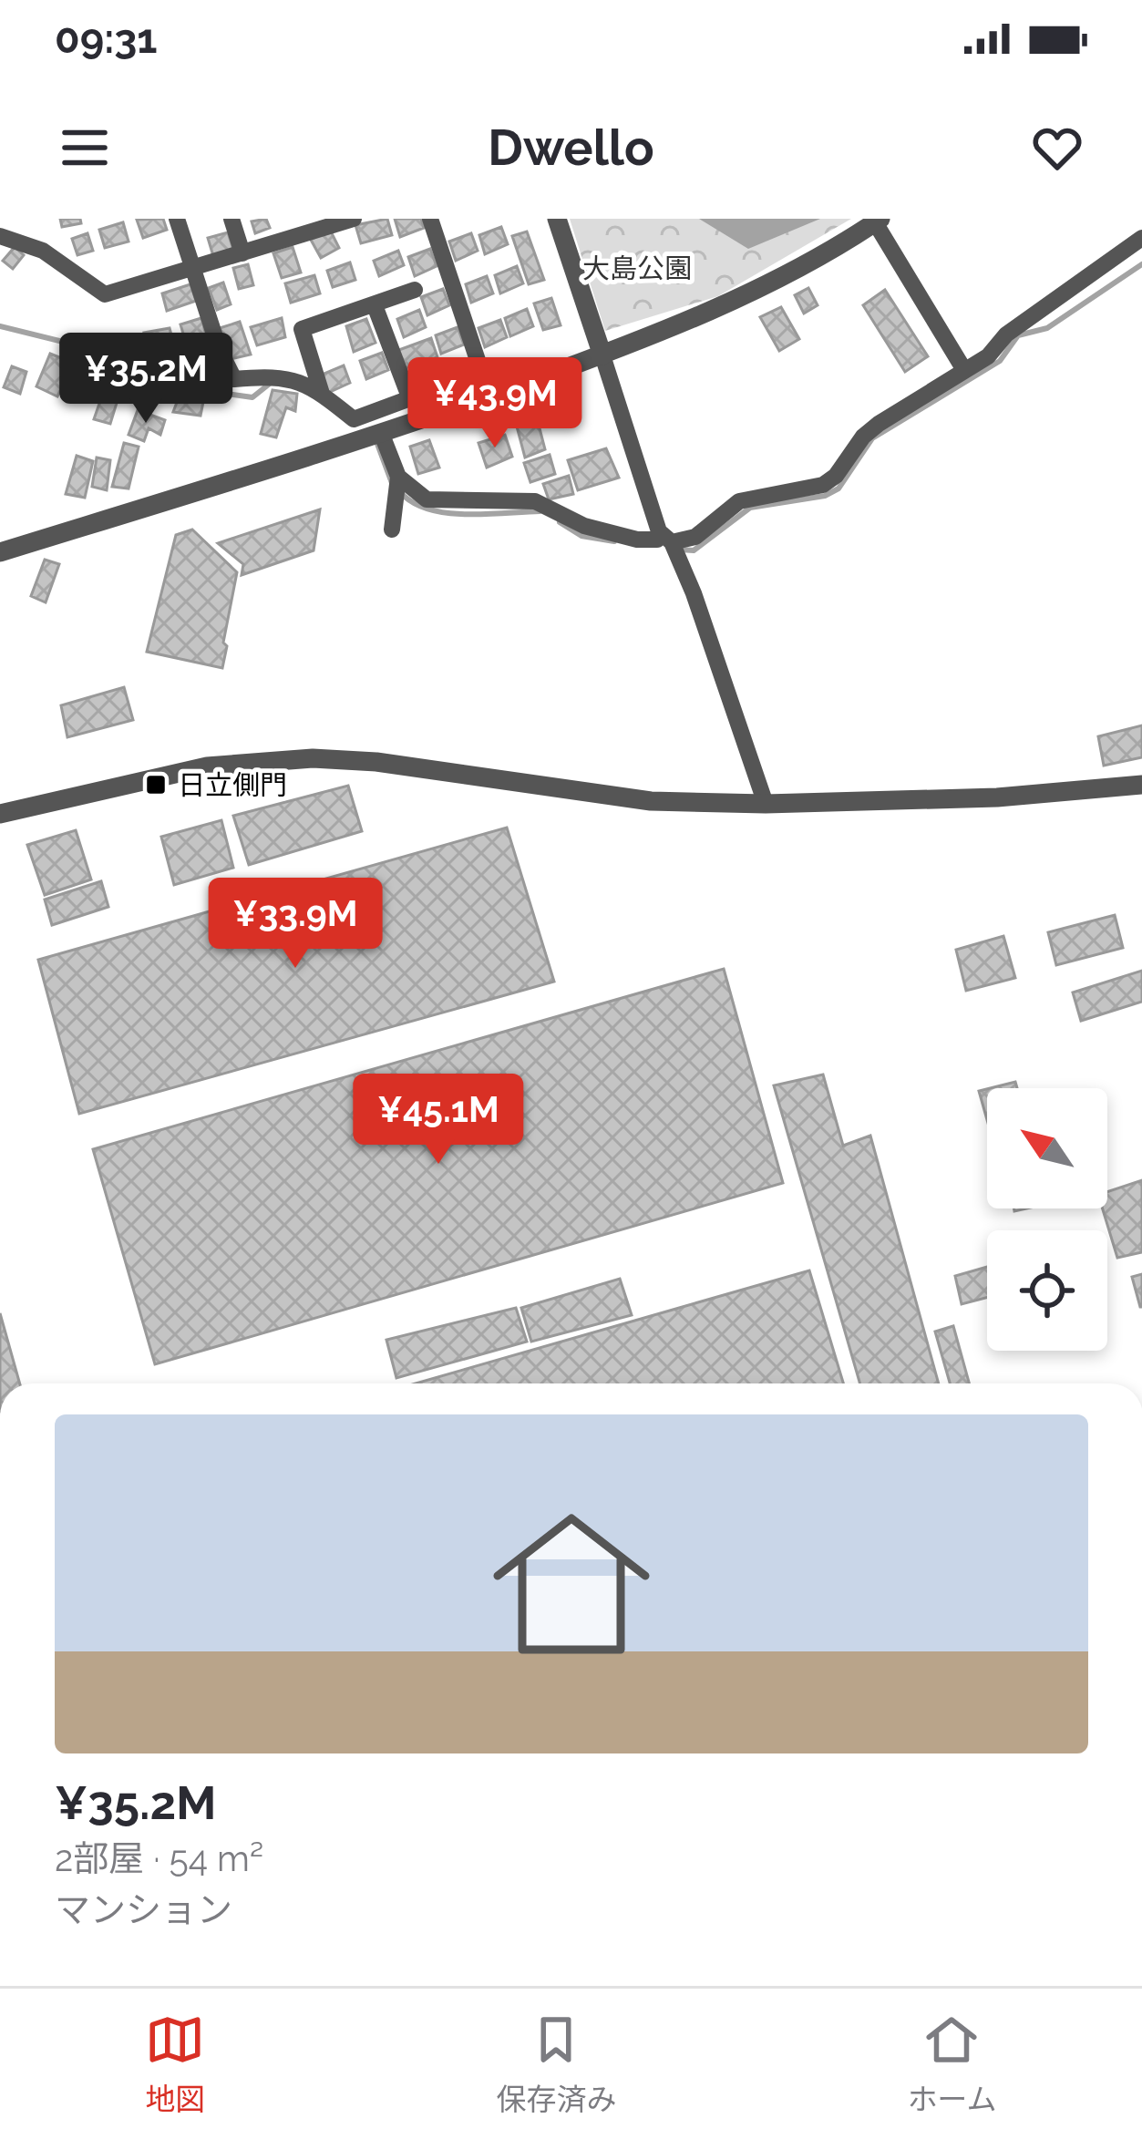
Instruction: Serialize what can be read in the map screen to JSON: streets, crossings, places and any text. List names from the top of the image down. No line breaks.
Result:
{"parks":["大島公園"],"places":{"transit":["日立側門"]},"north":"top left","page":{"status":"09:31","header":"Dwello","price":["¥35.2M","¥43.9M","¥33.9M","¥45.1M"],"list":[{"name":"¥35.2M","note":"2部屋 · 54 m² · マンション"}],"tabs":["地図","保存済み","ホーム"]}}
